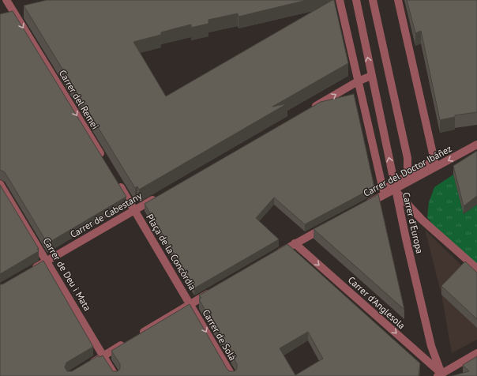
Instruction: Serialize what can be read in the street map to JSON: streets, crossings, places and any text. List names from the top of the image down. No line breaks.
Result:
{"streets":{"street":["Carrer del Remei","Carrer del Doctor Ibáñez","Carrer de Cabestany","Carrer d'Europa","Plaça de la Concòrdia","Carrer de Deu i Mata","Carrer d'Anglesola","Carrer de Solà"]},"crossings":[["Carrer del Doctor Ibáñez","Carrer d'Europa"],["Carrer de Cabestany","Plaça de la Concòrdia"],["Carrer de Cabestany","Carrer de Deu i Mata"],["Carrer d'Europa","Carrer d'Anglesola"],["Plaça de la Concòrdia","Carrer de Solà"]],"one_way":["Carrer del Remei","Carrer d'Anglesola","Carrer de Solà"]}
